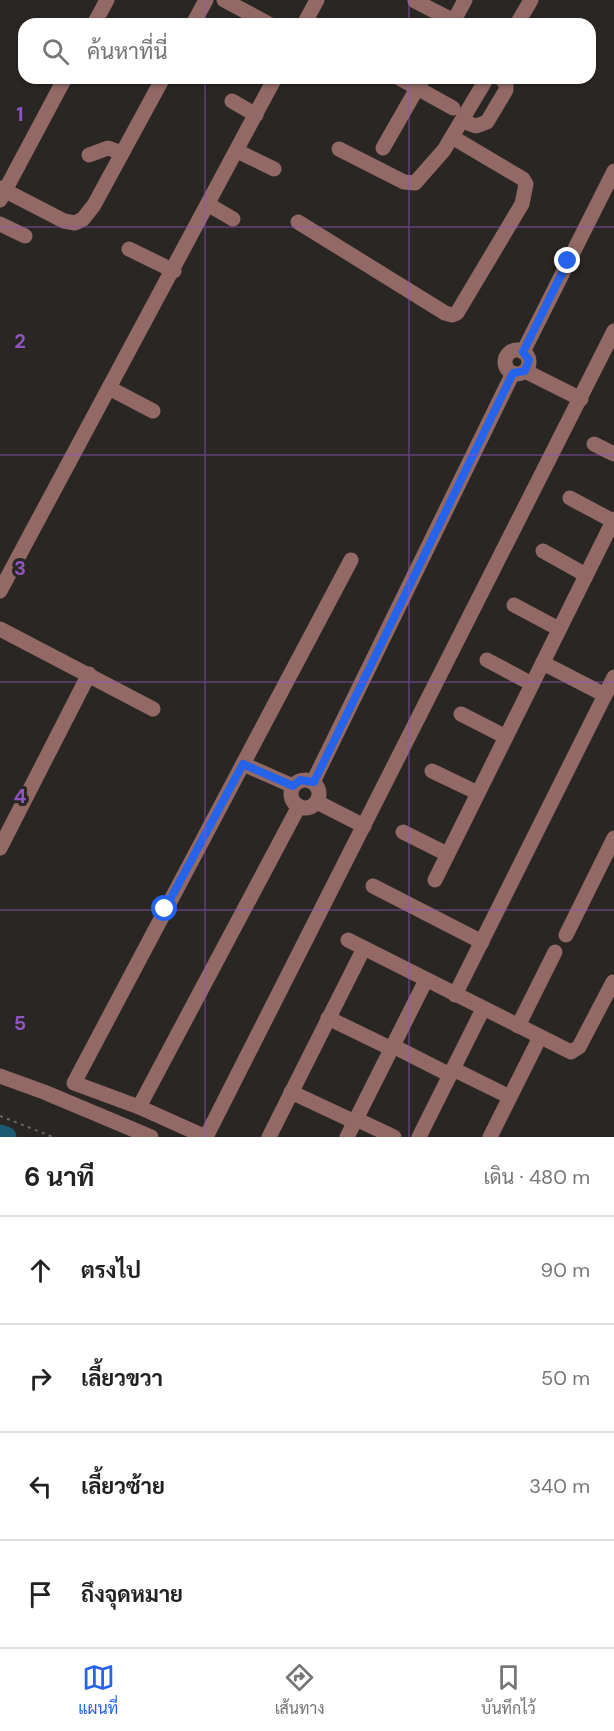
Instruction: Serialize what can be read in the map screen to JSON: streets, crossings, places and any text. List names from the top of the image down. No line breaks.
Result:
{"page":{"search":"ค้นหาที่นี่","heading":["6 นาที","เดิน · 480 m"],"list":[["ตรงไป","90 m"],["เลี้ยวขวา","50 m"],["เลี้ยวซ้าย","340 m"],"ถึงจุดหมาย"],"nav":["แผนที่","เส้นทาง","บันทึกไว้"]},"grid":{"rows":["1","2","3","4","5"]}}
